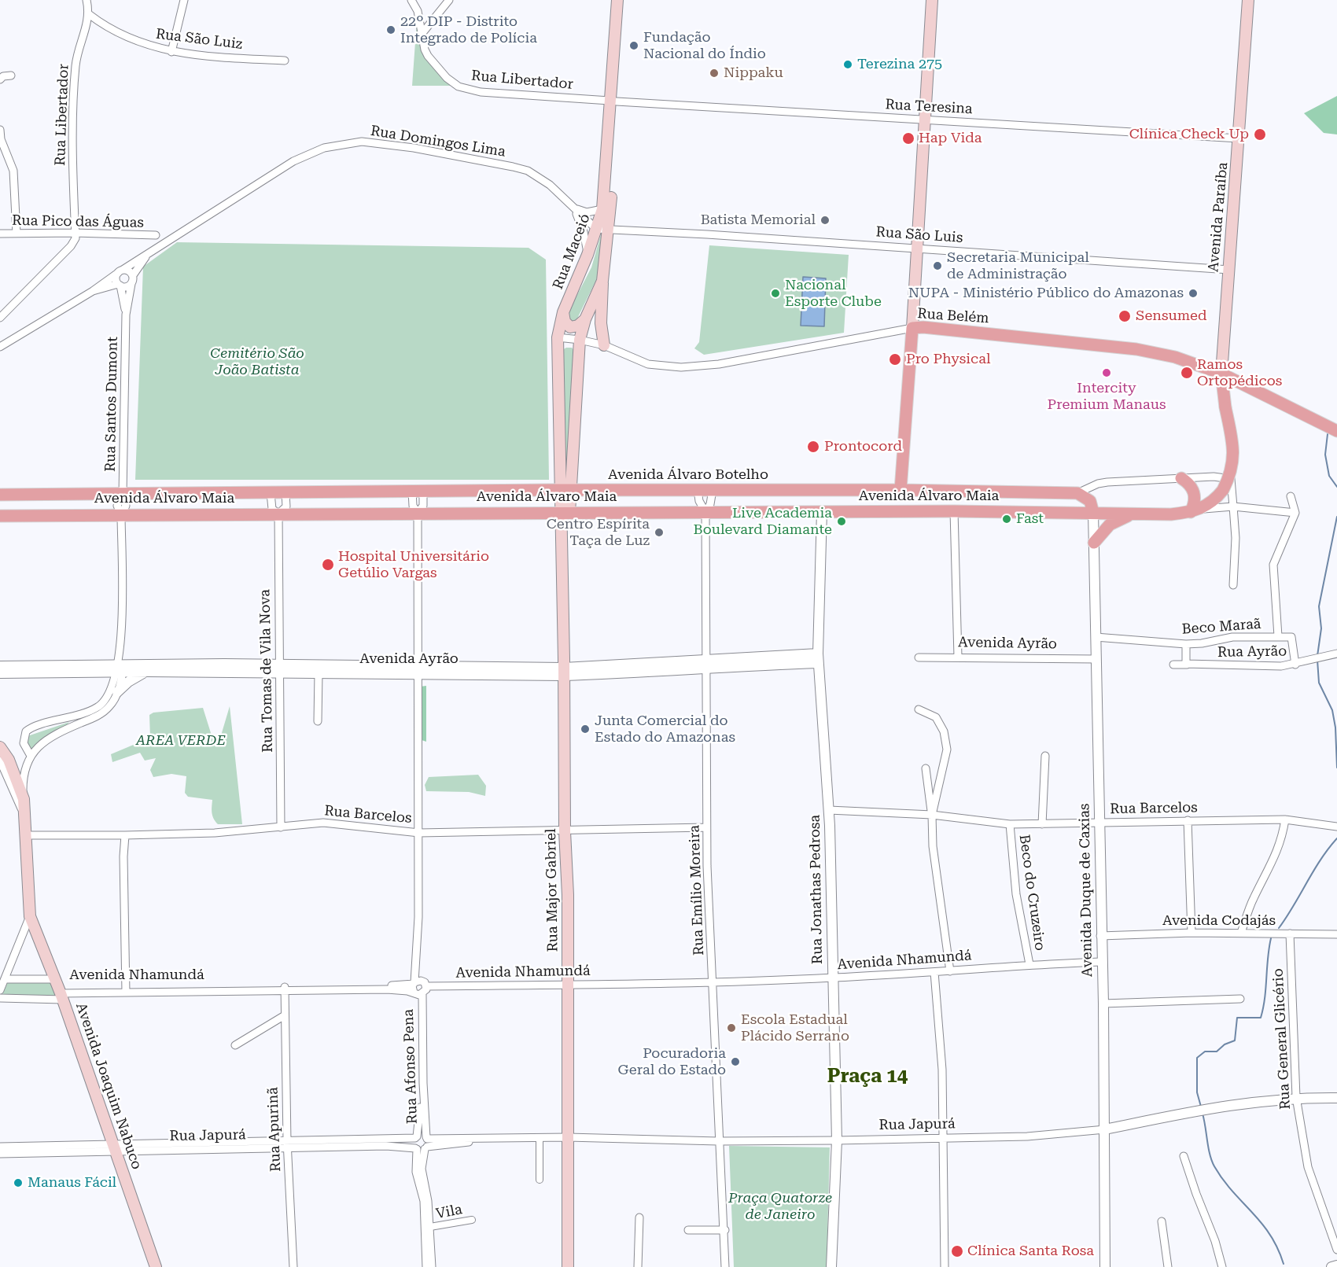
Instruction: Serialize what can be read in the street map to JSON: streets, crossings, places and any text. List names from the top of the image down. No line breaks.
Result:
{"streets":{"main road":["Avenida Paraíba","Rua Maceió","Rua Belém","Avenida Álvaro Botelho","Avenida Álvaro Maia","Rua Major Gabriel","Avenida Joaquim Nabuco"],"street":["Rua São Luiz","Rua Libertador","Rua Teresina","Rua Domingos Lima","Rua Pico das Águas","Rua São Luis","Rua Santos Dumont","Beco Maraã","Avenida Ayrão","Rua Ayrão","Rua Tomas de Vila Nova","Rua Barcelos","Rua Jonathas Pedrosa","Rua Emílio Moreira","Avenida Duque de Caxias","Beco do Cruzeiro","Avenida Codajás","Avenida Nhamundá","Rua General Glicério","Rua Afonso Pena","Rua Japurá","Rua Apurinã","Vila"]},"crossings":[["Rua São Luiz","Rua Libertador"],["Rua Libertador","Rua Teresina"],["Rua Libertador","Rua Pico das Águas"],["Rua Libertador","Rua Maceió"],["Rua Teresina","Avenida Paraíba"],["Rua Teresina","Rua Maceió"],["Rua Domingos Lima","Rua Maceió"],["Rua Domingos Lima","Rua Santos Dumont"],["Avenida Paraíba","Rua São Luis"],["Avenida Paraíba","Rua Belém"],["Rua São Luis","Rua Maceió"],["Rua Maceió","Rua Belém"],["Rua Maceió","Avenida Álvaro Botelho"],["Rua Maceió","Avenida Álvaro Maia"],["Rua Maceió","Rua Major Gabriel"],["Rua Santos Dumont","Avenida Álvaro Maia"],["Rua Santos Dumont","Avenida Ayrão"],["Avenida Álvaro Botelho","Avenida Álvaro Maia"],["Avenida Álvaro Botelho","Rua Tomas de Vila Nova"],["Avenida Álvaro Botelho","Rua Emílio Moreira"],["Avenida Álvaro Maia","Rua Tomas de Vila Nova"],["Avenida Álvaro Maia","Rua Jonathas Pedrosa"],["Avenida Álvaro Maia","Rua Major Gabriel"],["Avenida Álvaro Maia","Rua Emílio Moreira"],["Avenida Álvaro Maia","Avenida Duque de Caxias"],["Beco Maraã","Rua Ayrão"],["Beco Maraã","Avenida Duque de Caxias"],["Avenida Ayrão","Rua Tomas de Vila Nova"],["Avenida Ayrão","Rua Jonathas Pedrosa"],["Avenida Ayrão","Rua Major Gabriel"],["Avenida Ayrão","Rua Emílio Moreira"],["Avenida Ayrão","Avenida Duque de Caxias"],["Rua Tomas de Vila Nova","Rua Barcelos"],["Rua Barcelos","Rua Jonathas Pedrosa"],["Rua Barcelos","Rua Major Gabriel"],["Rua Barcelos","Rua Emílio Moreira"],["Rua Barcelos","Avenida Duque de Caxias"],["Rua Barcelos","Beco do Cruzeiro"],["Rua Jonathas Pedrosa","Avenida Nhamundá"],["Rua Jonathas Pedrosa","Rua Japurá"],["Rua Major Gabriel","Avenida Nhamundá"],["Rua Major Gabriel","Rua Japurá"],["Rua Emílio Moreira","Avenida Nhamundá"],["Rua Emílio Moreira","Rua Japurá"],["Avenida Duque de Caxias","Avenida Codajás"],["Avenida Duque de Caxias","Avenida Nhamundá"],["Avenida Duque de Caxias","Rua Japurá"],["Beco do Cruzeiro","Avenida Nhamundá"],["Avenida Codajás","Rua General Glicério"],["Avenida Nhamundá","Rua Afonso Pena"],["Avenida Nhamundá","Avenida Joaquim Nabuco"],["Avenida Nhamundá","Rua Apurinã"],["Rua General Glicério","Rua Japurá"],["Rua Afonso Pena","Rua Japurá"],["Rua Afonso Pena","Vila"],["Avenida Joaquim Nabuco","Rua Japurá"],["Rua Japurá","Rua Apurinã"]],"districts":["Praça 14"],"parks":["Cemitério São João Batista","AREA VERDE","Praça Quatorze de Janeiro"],"places":["22º DIP - Distrito Integrado de Polícia","Fundação Nacional do Índio","Terezina 275","Nippaku","Clínica Check Up","Hap Vida","Batista Memorial","Secretaria Municipal de Administração","Nacional Esporte Clube","NUPA - Ministério Público do Amazonas","Sensumed","Pro Physical","Intercity Premium Manaus","Ramos Ortopédicos","Prontocord","Fast","Live Academia Boulevard Diamante","Centro Espírita Taça de Luz","Hospital Universitário Getúlio Vargas","Junta Comercial do Estado do Amazonas","Escola Estadual Plácido Serrano","Pocuradoria Geral do Estado","Manaus Fácil","Clínica Santa Rosa"]}
